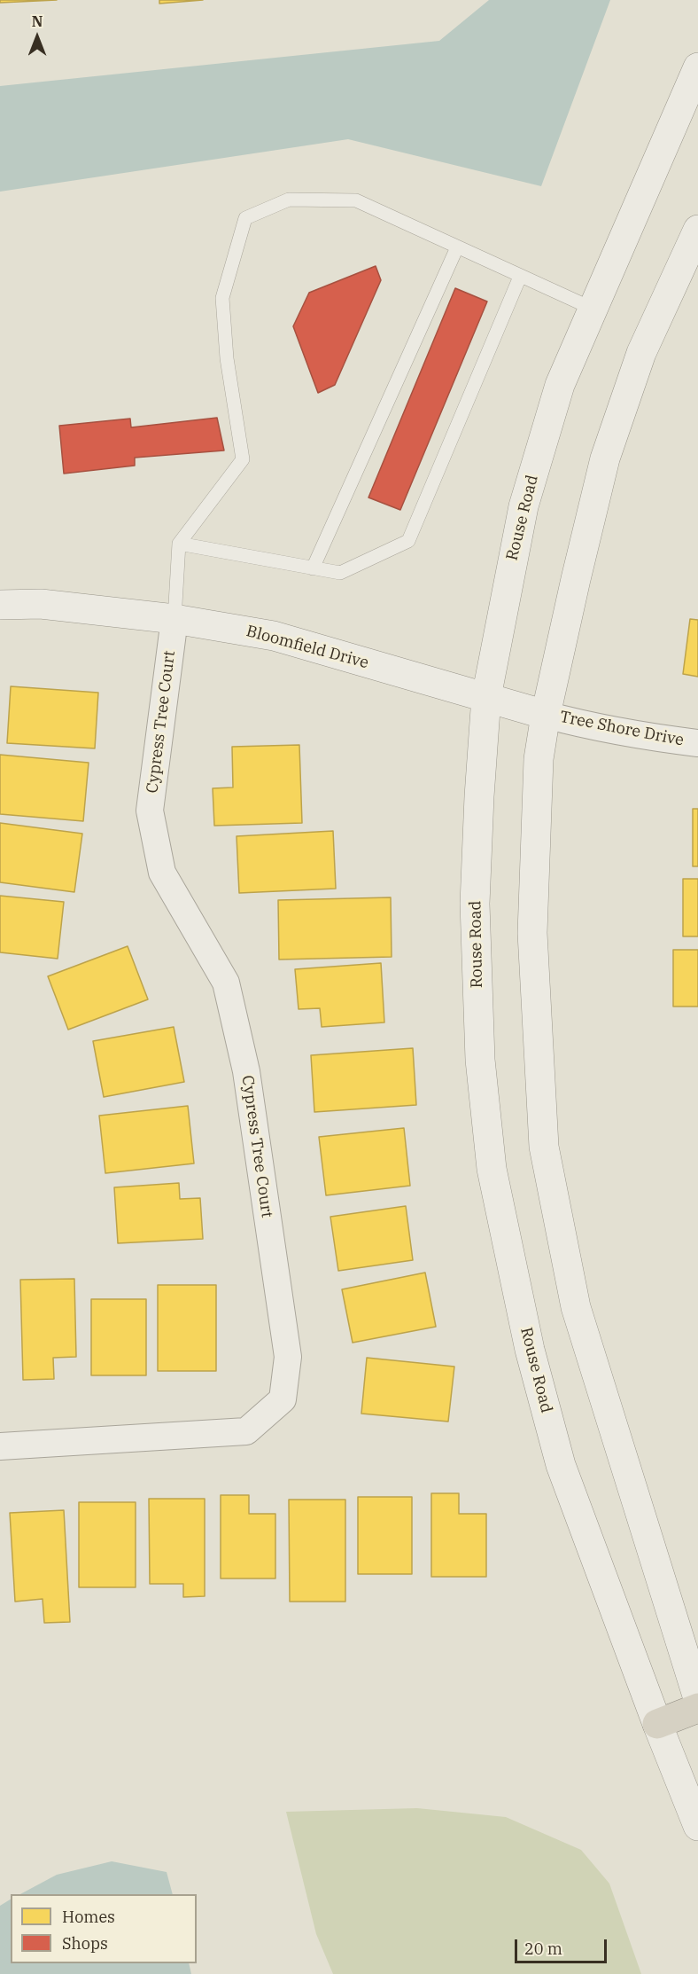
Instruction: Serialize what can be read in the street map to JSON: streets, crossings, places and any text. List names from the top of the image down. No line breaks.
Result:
{"streets":{"street":["Rouse Road","Bloomfield Drive","Cypress Tree Court","Tree Shore Drive"]},"crossings":[["Rouse Road","Bloomfield Drive"],["Bloomfield Drive","Cypress Tree Court"],["Bloomfield Drive","Tree Shore Drive"]],"legend":["Homes","Shops"],"scale_bar":"20 m","north":"top"}
